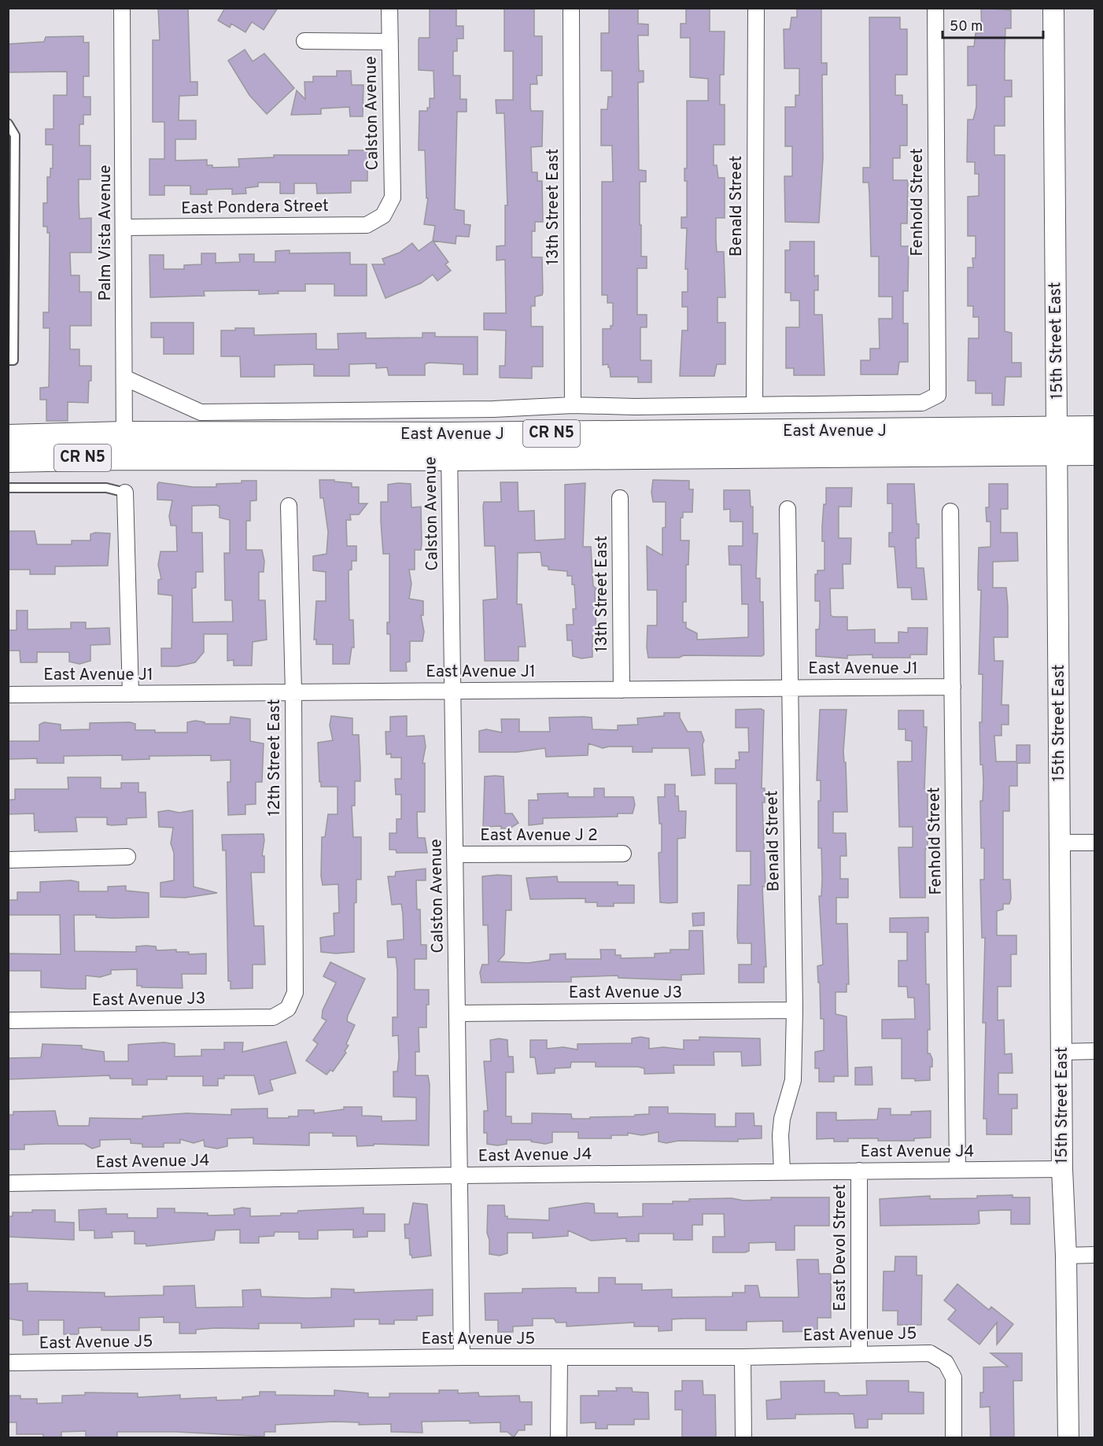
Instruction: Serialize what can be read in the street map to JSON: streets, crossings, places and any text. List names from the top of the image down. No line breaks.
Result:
{"streets":{"main road":["East Avenue J","CR N5"],"street":["Calston Avenue","Fenhold Street","Benald Street","13th Street East","East Pondera Street","Palm Vista Avenue","15th Street East","East Avenue J1","12th Street East","East Avenue J 2","East Avenue J3","East Avenue J4","East Devol Street","East Avenue J5"]},"crossings":[["Calston Avenue","East Pondera Street"],["Calston Avenue","East Avenue J"],["Calston Avenue","East Avenue J1"],["Calston Avenue","East Avenue J 2"],["Calston Avenue","East Avenue J3"],["Calston Avenue","East Avenue J4"],["Calston Avenue","East Avenue J5"],["Fenhold Street","East Avenue J"],["Fenhold Street","East Avenue J1"],["Fenhold Street","East Avenue J4"],["Benald Street","East Avenue J"],["Benald Street","East Avenue J1"],["Benald Street","East Avenue J3"],["Benald Street","East Avenue J4"],["13th Street East","East Avenue J"],["13th Street East","East Avenue J1"],["East Pondera Street","Palm Vista Avenue"],["Palm Vista Avenue","East Avenue J"],["15th Street East","East Avenue J"],["15th Street East","East Avenue J4"],["East Avenue J1","12th Street East"],["12th Street East","East Avenue J3"],["East Avenue J4","East Devol Street"],["East Devol Street","East Avenue J5"]],"scale_bar":"50 m"}
